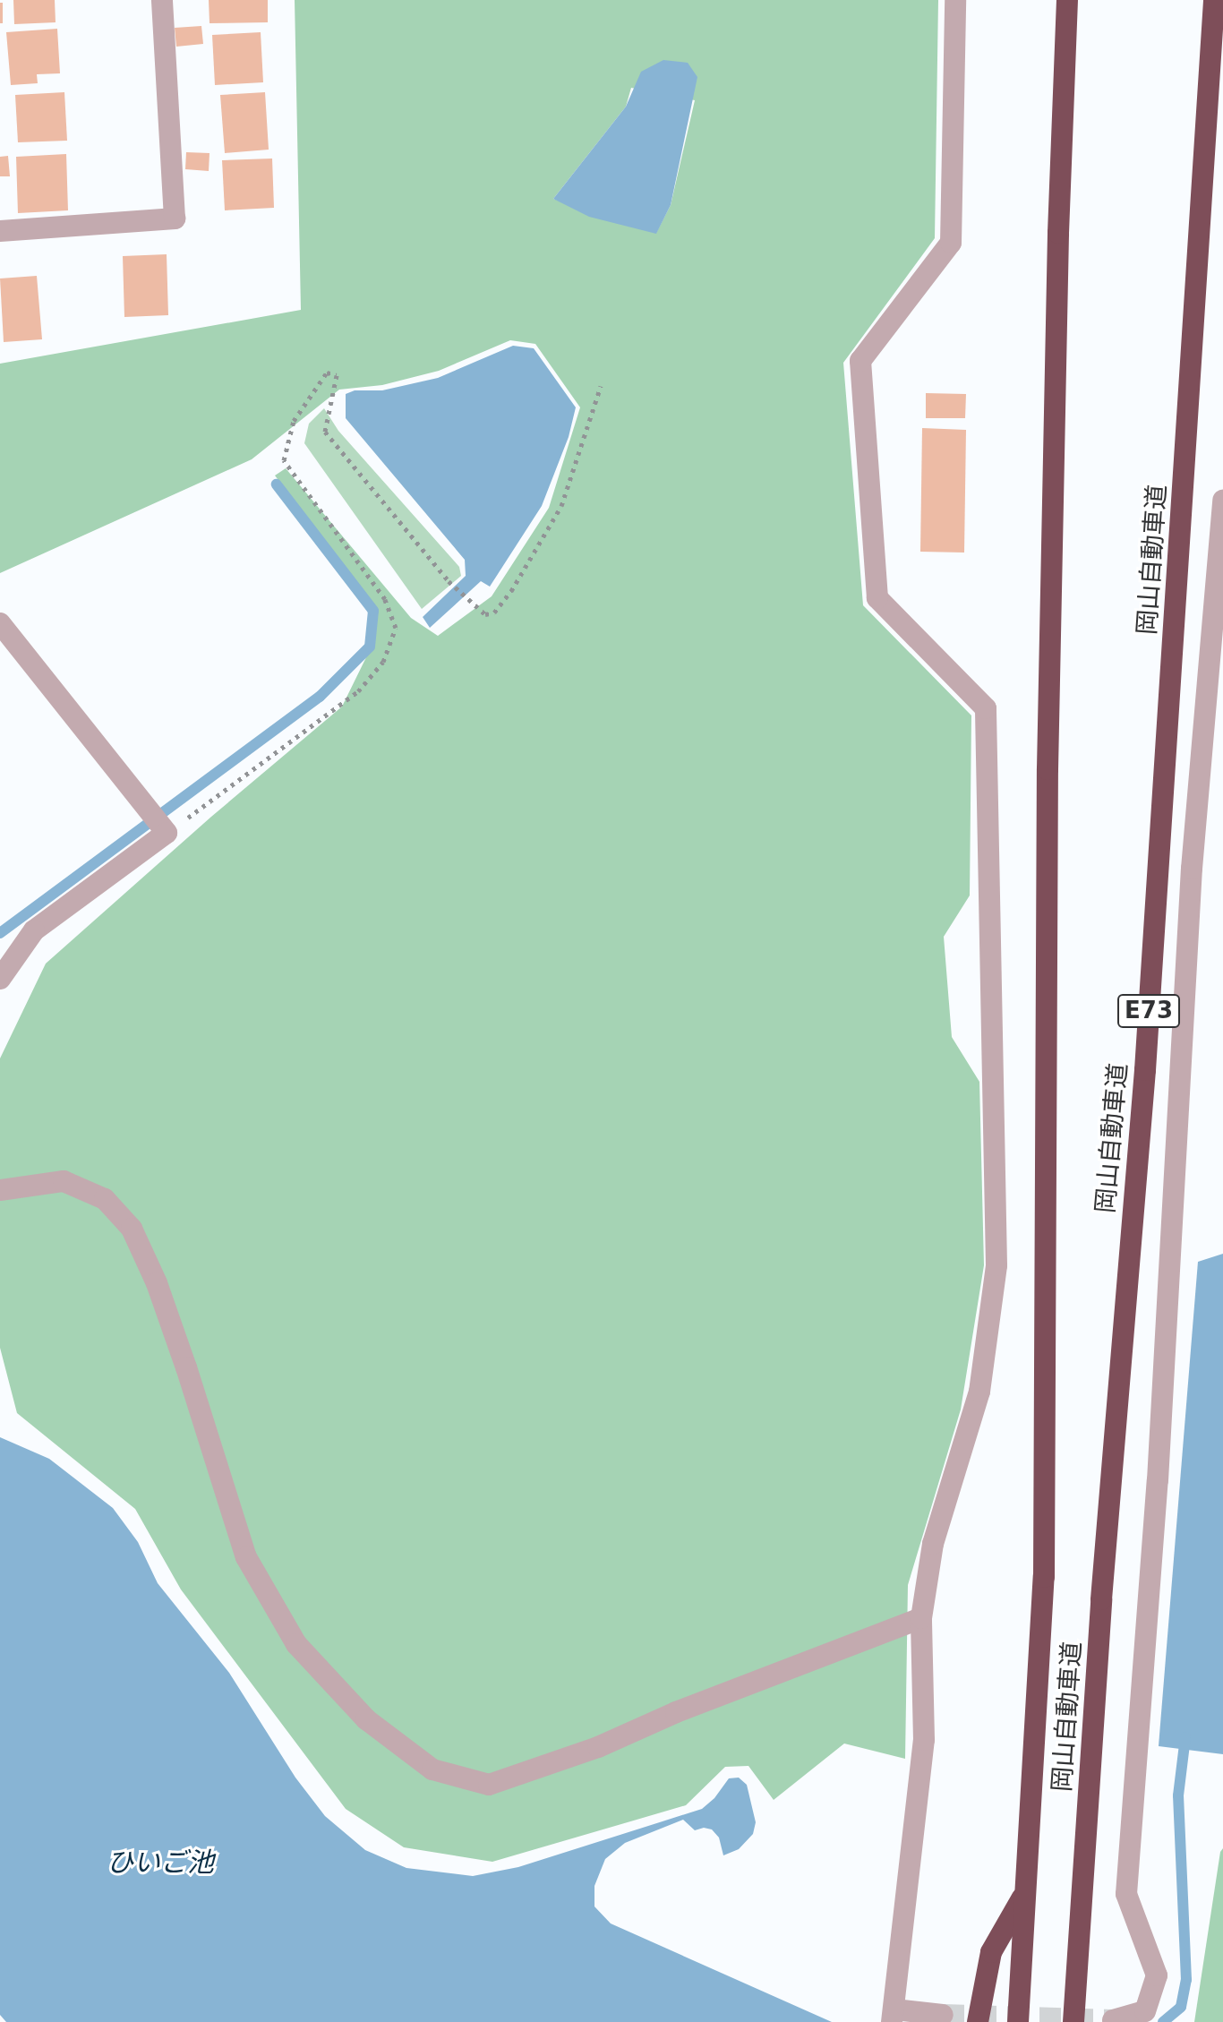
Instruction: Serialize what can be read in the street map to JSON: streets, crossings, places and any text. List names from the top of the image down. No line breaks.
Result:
{"streets":{"highway":["岡山自動車道","E73"]},"water":["ひいご池"]}
